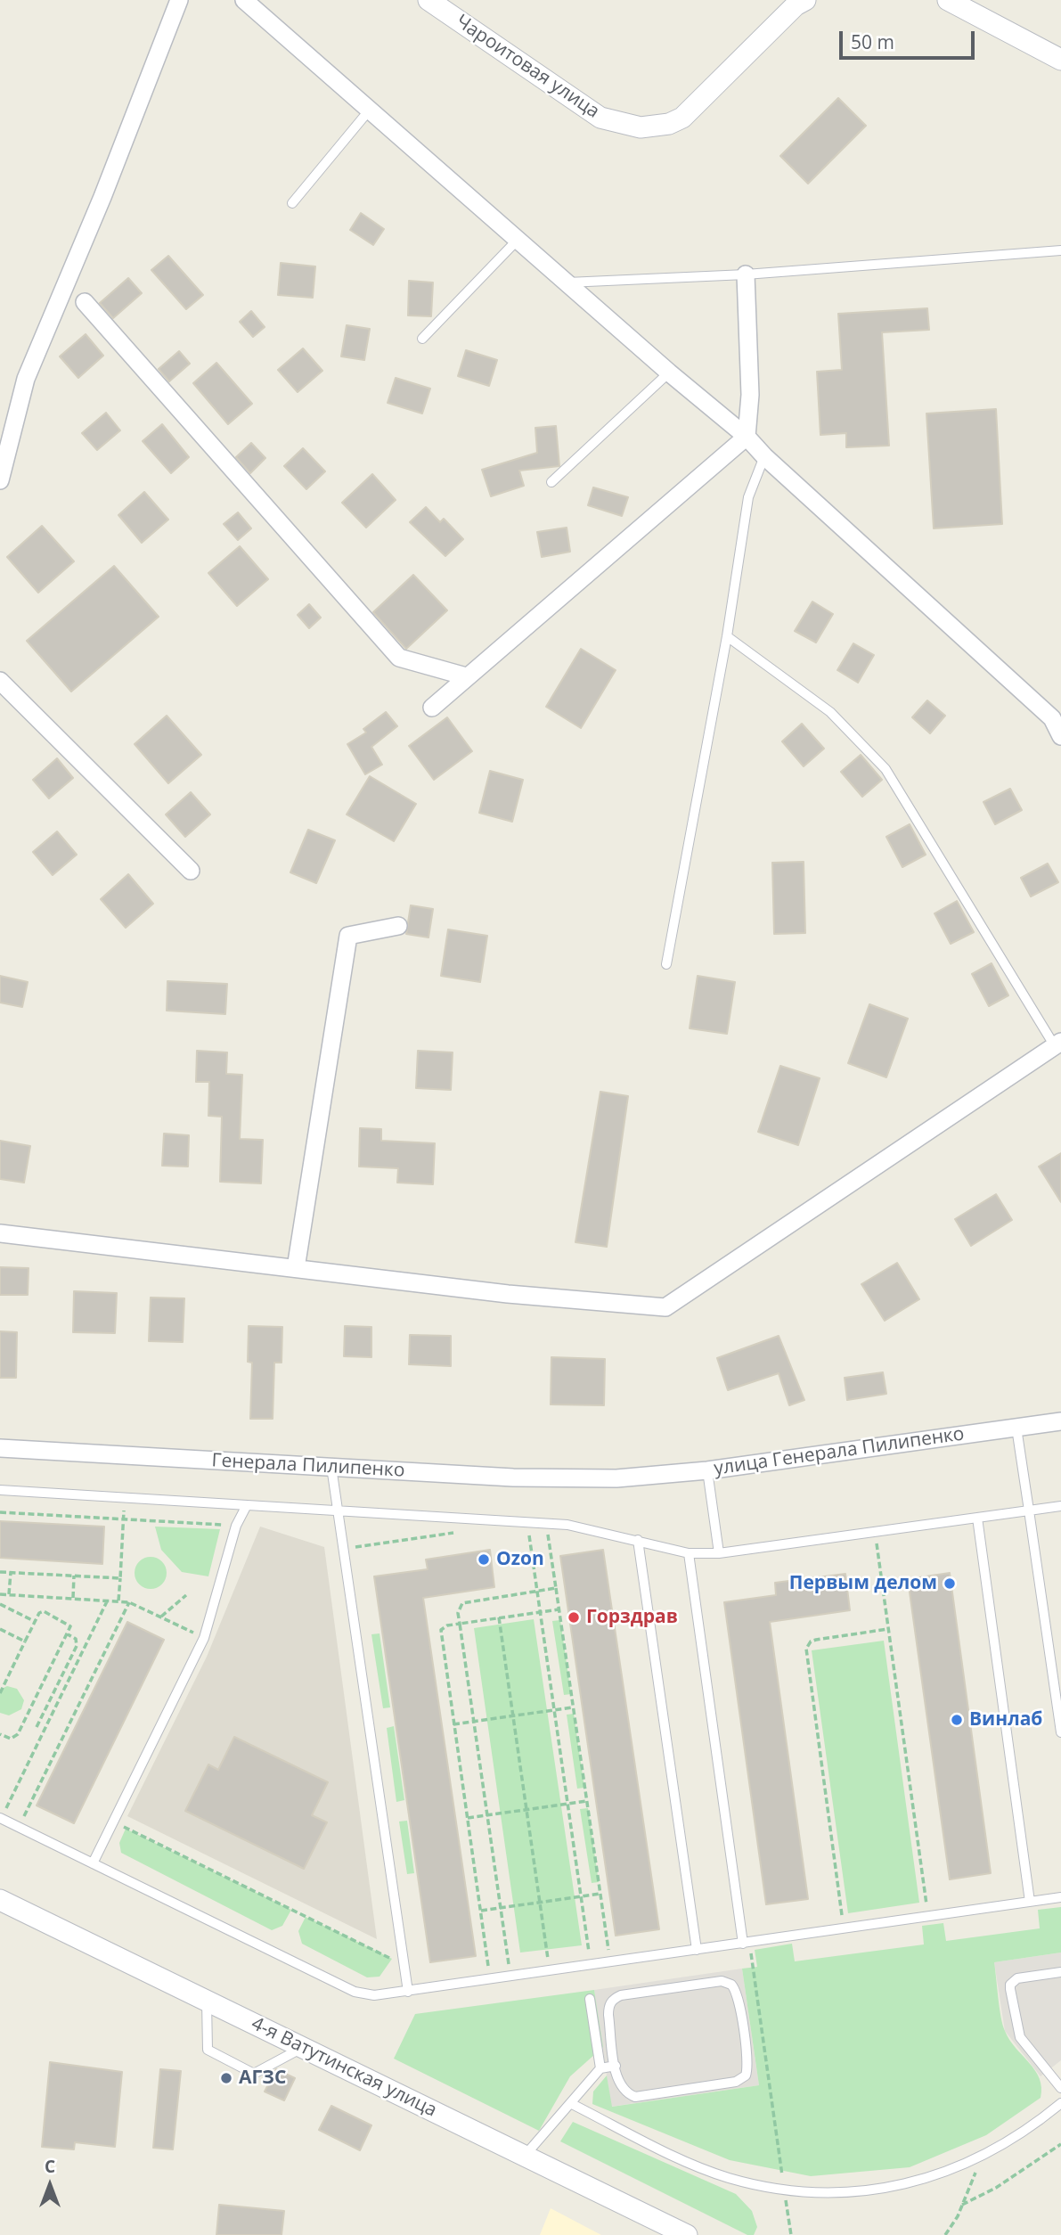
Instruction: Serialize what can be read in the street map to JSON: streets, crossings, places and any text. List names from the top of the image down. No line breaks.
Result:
{"streets":{"street":["Чароитовая улица","улица Генерала Пилипенко","Генерала Пилипенко","4-я Ватутинская улица"]},"crossings":[["улица Генерала Пилипенко","Генерала Пилипенко"]],"places":["Ozon","Первым делом","Горздрав","Винлаб","АГЗС"],"scale_bar":"50 m","north":"top"}
